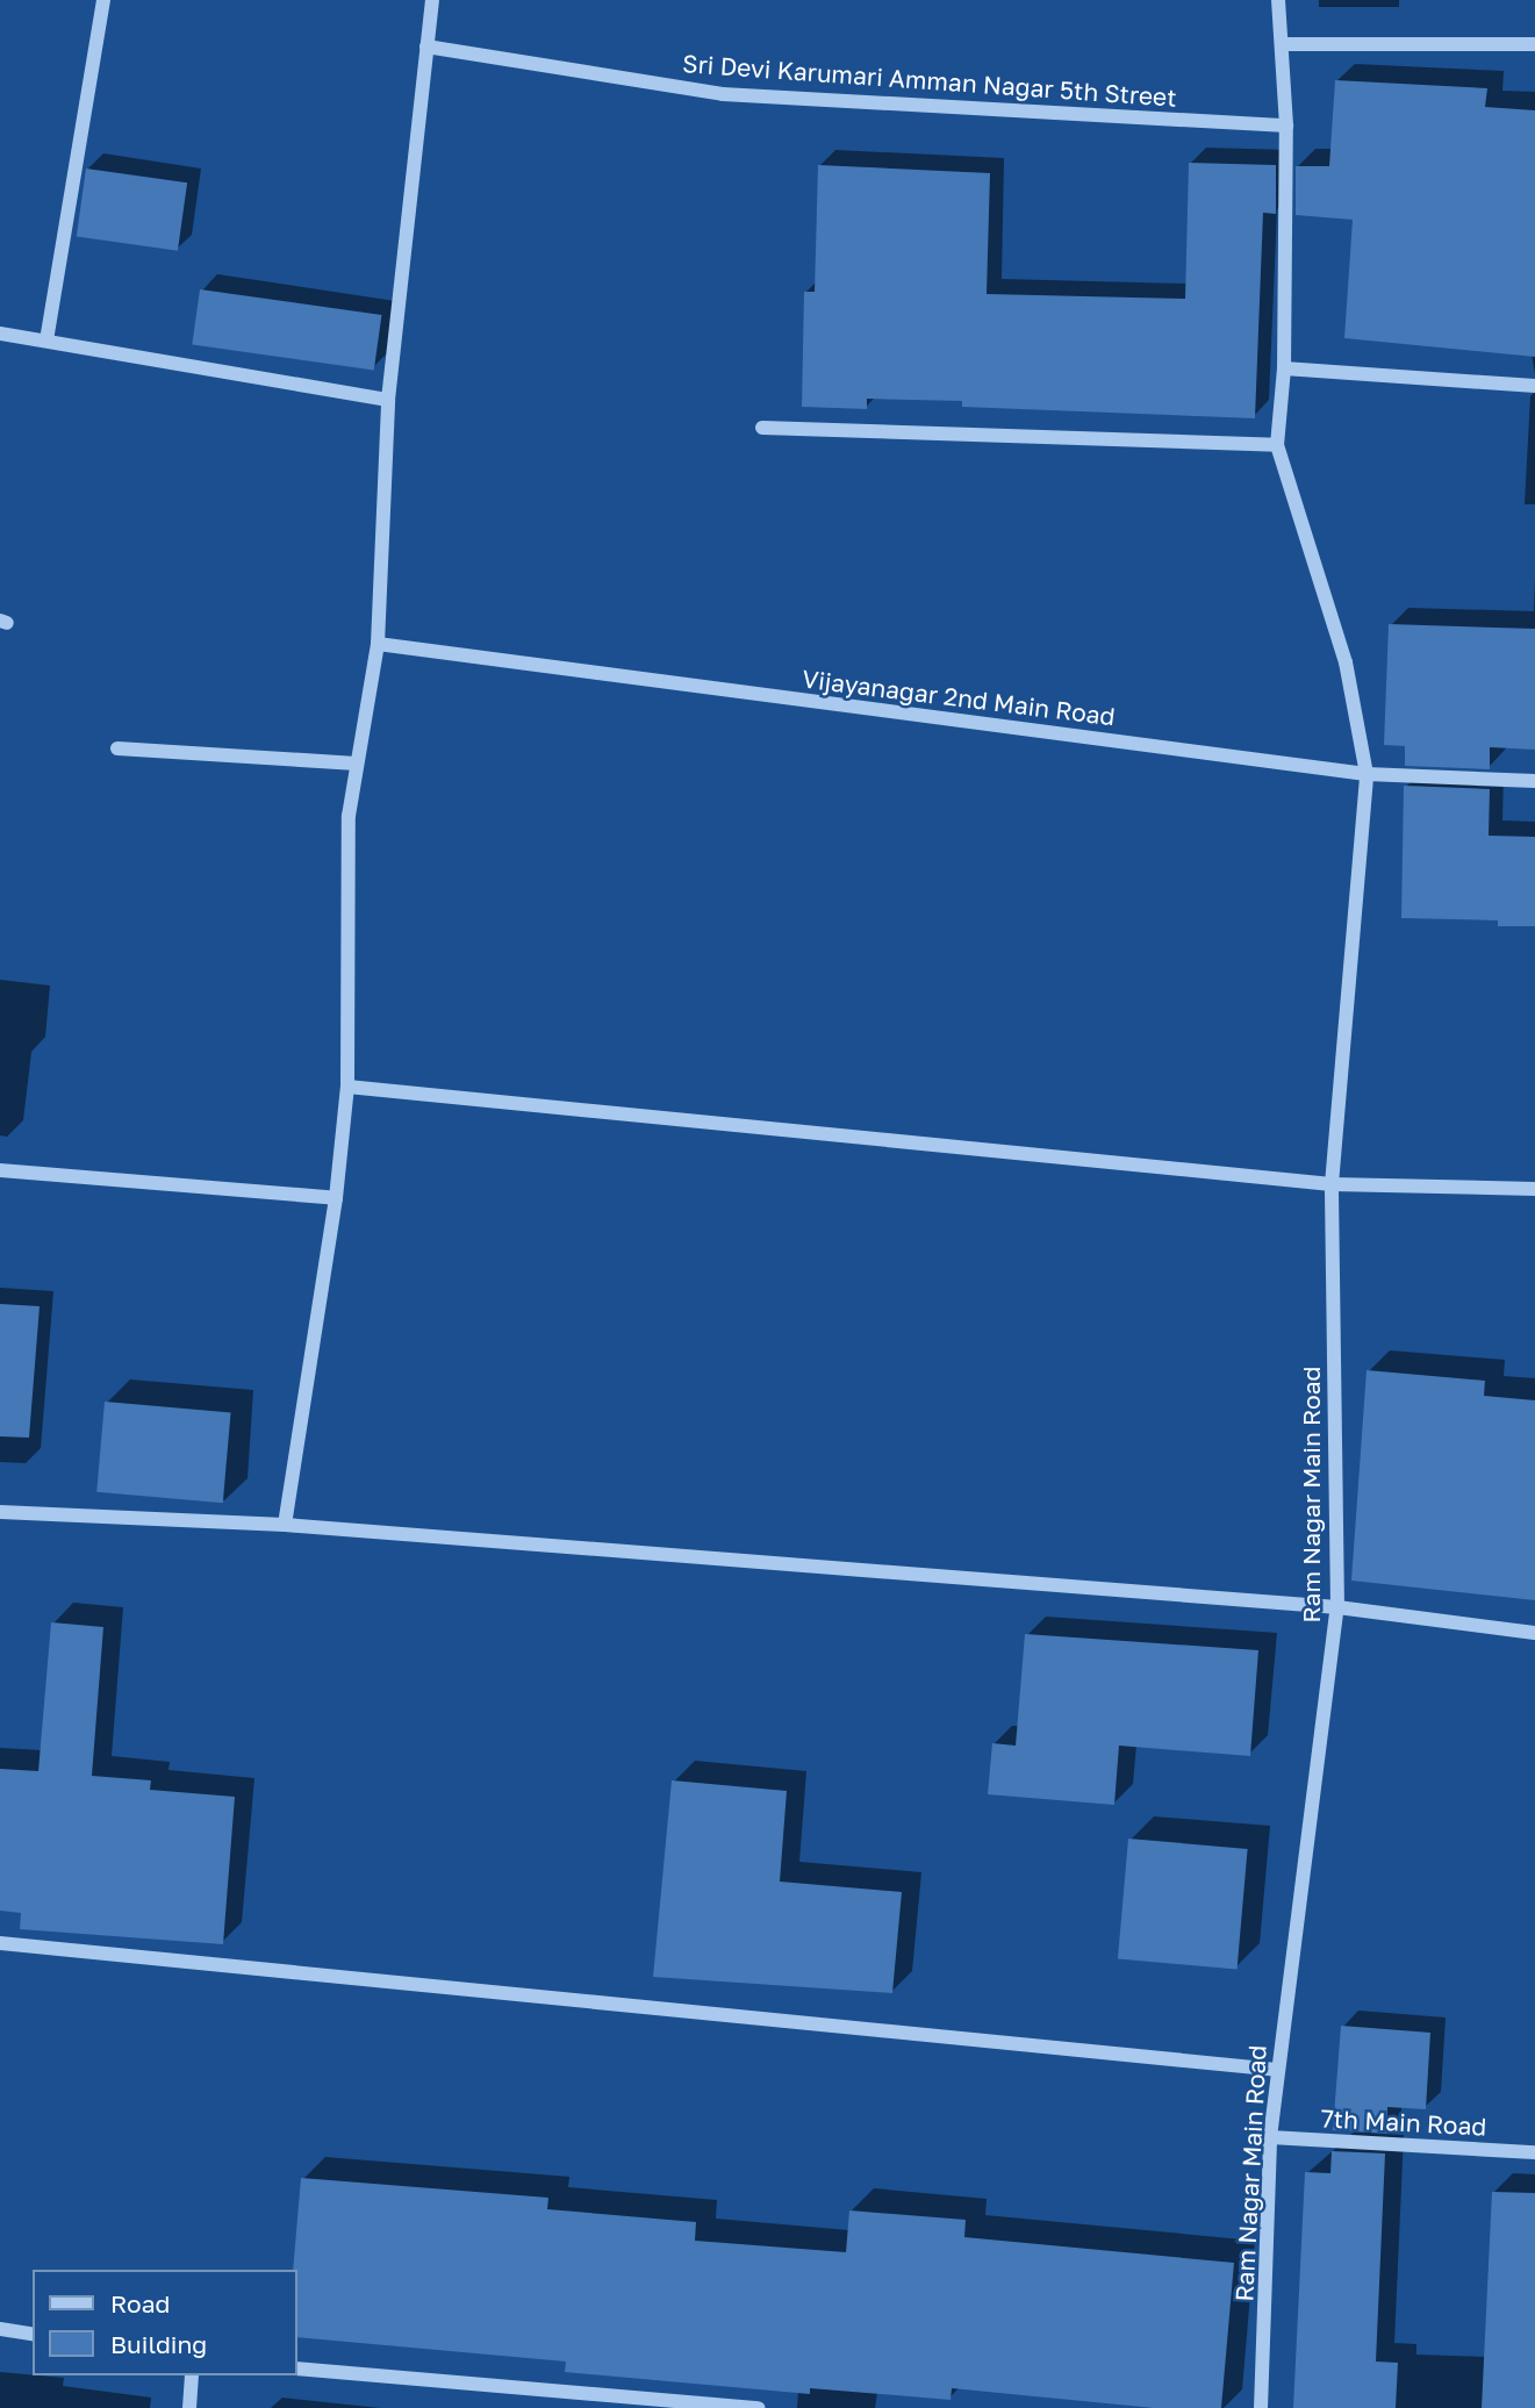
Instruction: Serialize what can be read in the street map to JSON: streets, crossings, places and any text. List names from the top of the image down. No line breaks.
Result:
{"streets":{"street":["Sri Devi Karumari Amman Nagar 5th Street","Vijayanagar 2nd Main Road","Ram Nagar Main Road","7th Main Road"]},"crossings":[["Vijayanagar 2nd Main Road","Ram Nagar Main Road"],["Ram Nagar Main Road","7th Main Road"]],"legend":["Road","Building"]}
